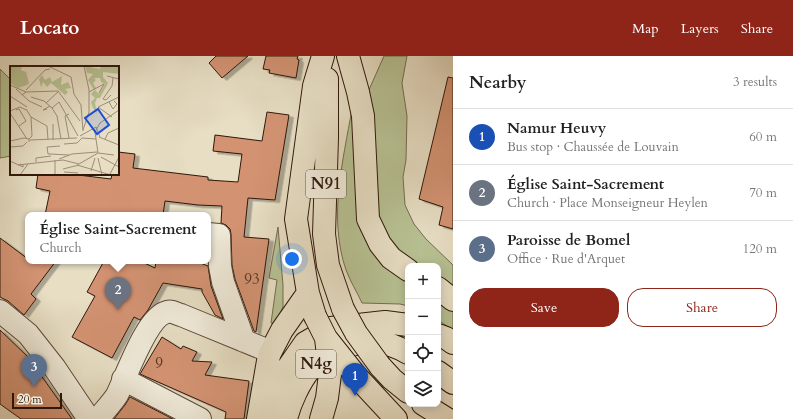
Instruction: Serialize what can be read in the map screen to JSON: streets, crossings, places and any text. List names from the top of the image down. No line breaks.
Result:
{"streets":{"main road":["N91","N4g"]},"house_numbers":["93","9"],"scale_bar":"20 m","page":{"header":"Locato","nav":["Map","Layers","Share"],"heading":["Nearby","3 results"],"list":[{"mark":"1","name":"Namur Heuvy","note":"Bus stop · Chaussée de Louvain","value":"60 m"},{"mark":"2","name":"Église Saint-Sacrement","note":"Church · Place Monseigneur Heylen","value":"70 m"},{"mark":"3","name":"Paroisse de Bomel","note":"Office · Rue d'Arquet","value":"120 m"}],"popup":["Église Saint-Sacrement","Church"],"map_buttons":["+","−"],"buttons":["Save","Share"],"pins":["2","3","1"],"scale":"20 m"}}
